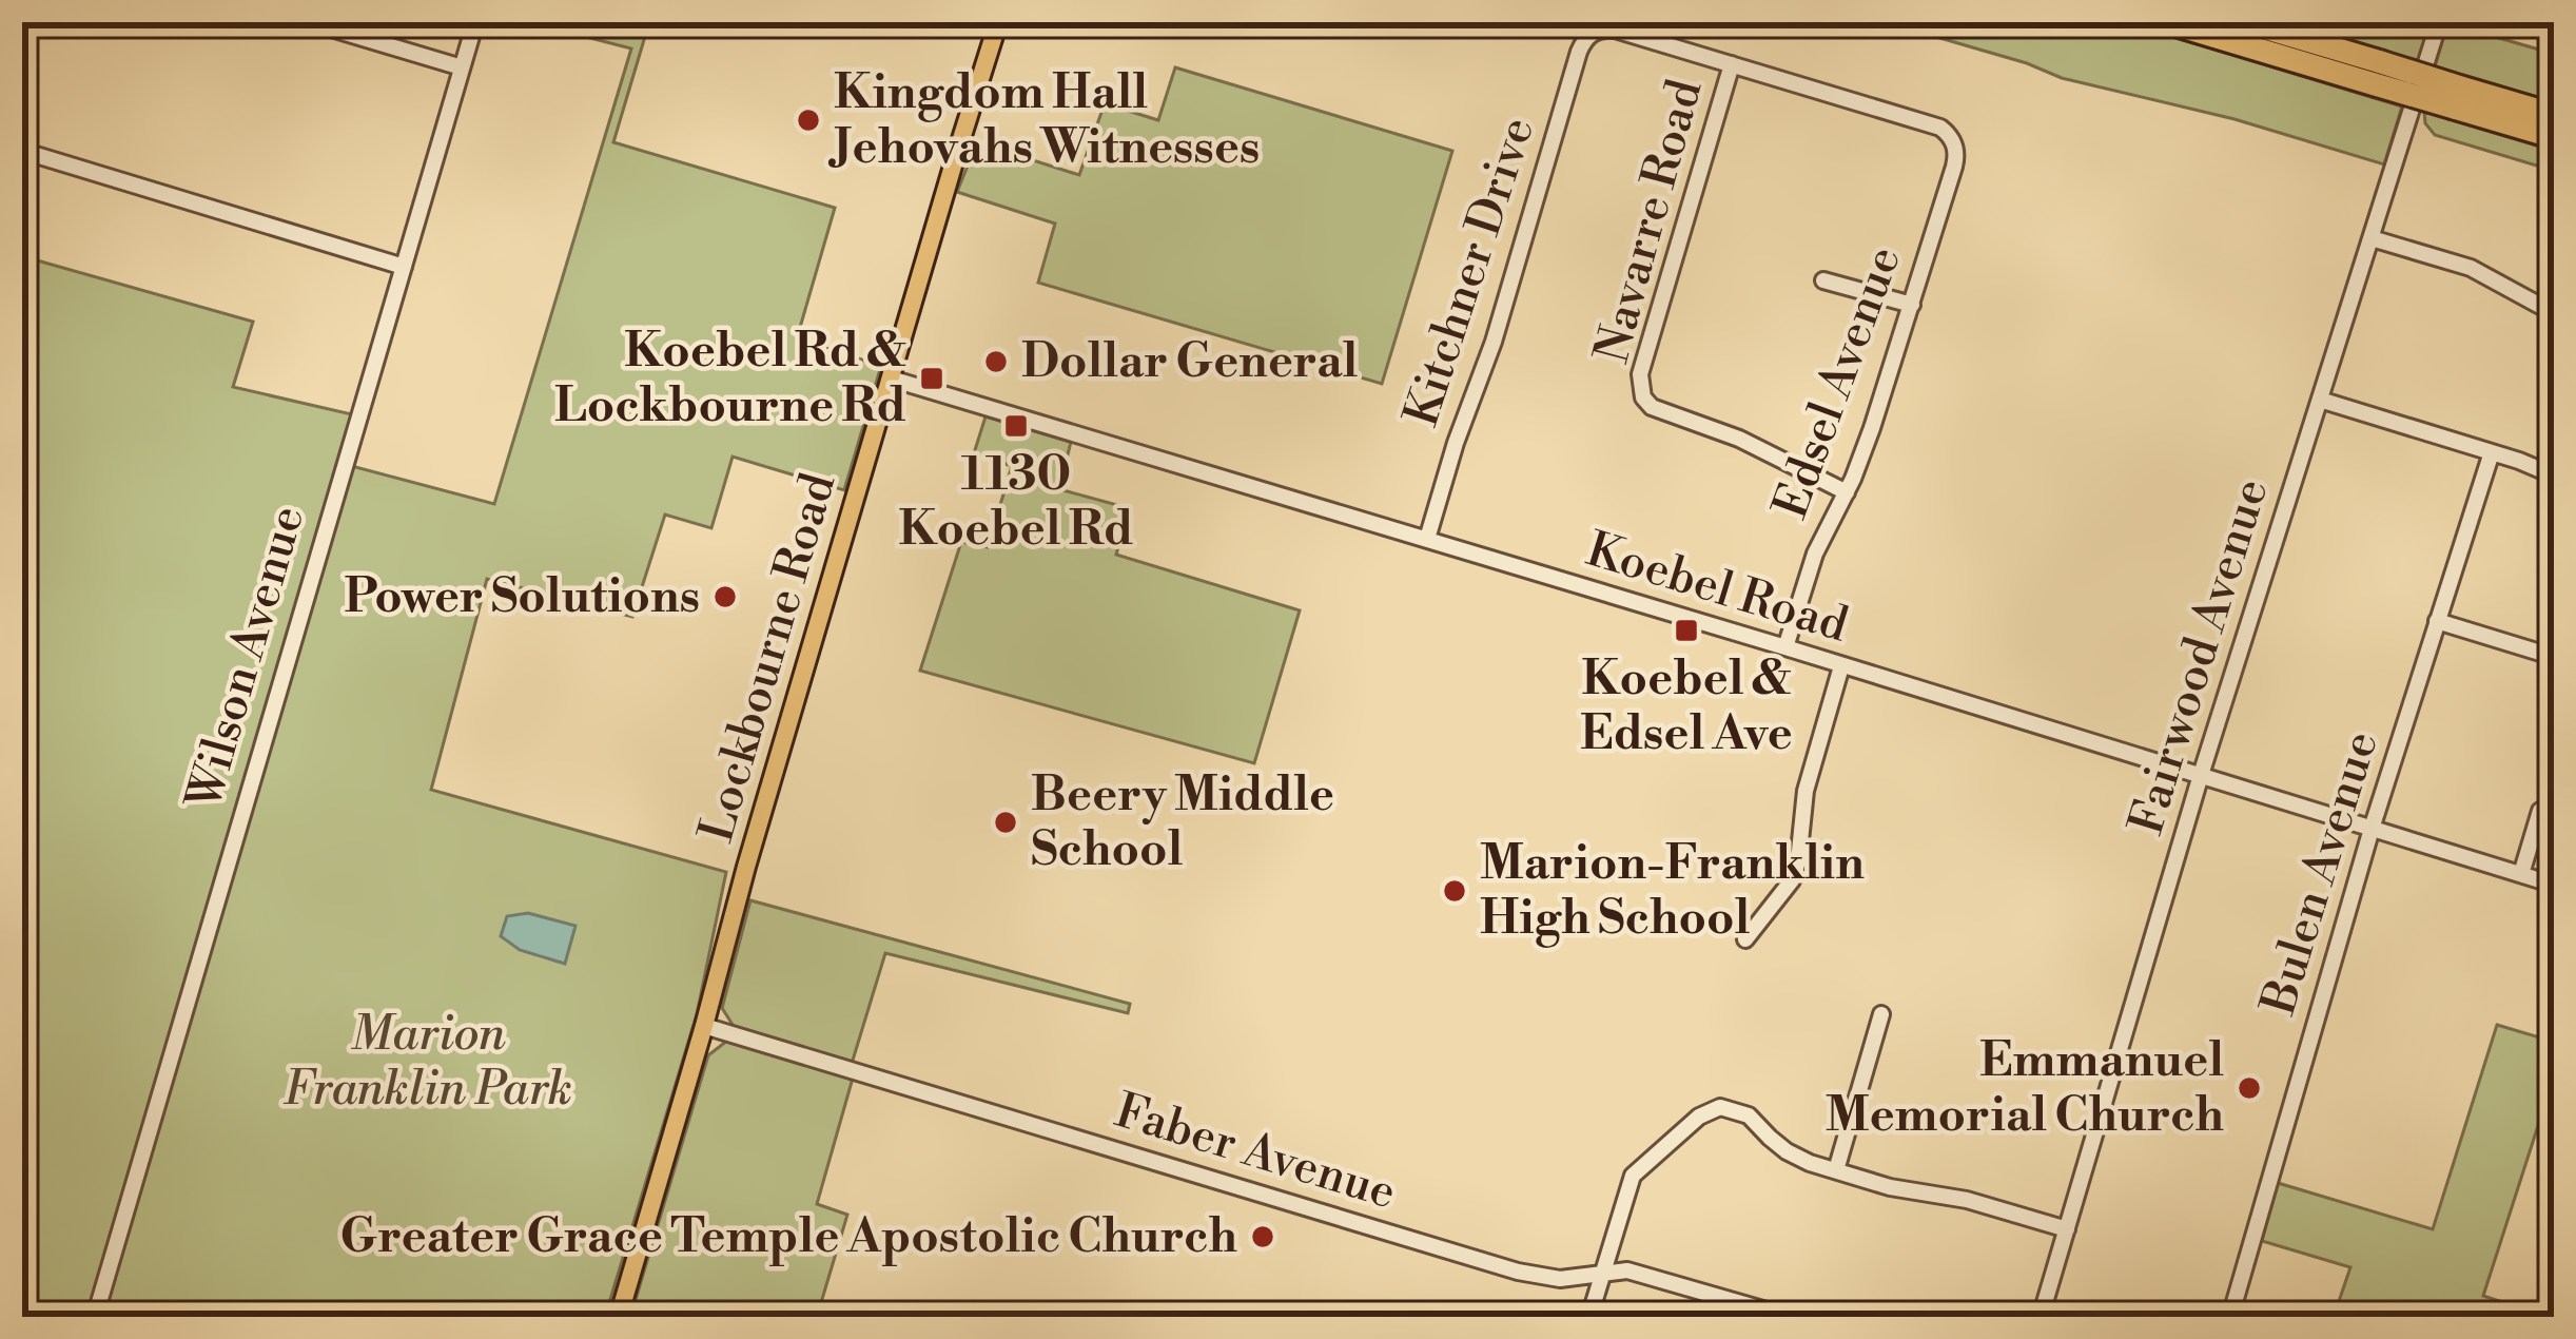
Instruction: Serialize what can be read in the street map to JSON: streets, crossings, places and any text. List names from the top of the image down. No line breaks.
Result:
{"streets":{"main road":["Lockbourne Road"],"street":["Navarre Road","Kitchner Drive","Edsel Avenue","Koebel Road","Fairwood Avenue","Wilson Avenue","Bulen Avenue","Faber Avenue"]},"crossings":[["Navarre Road","Kitchner Drive"],["Navarre Road","Edsel Avenue"],["Kitchner Drive","Edsel Avenue"],["Kitchner Drive","Koebel Road"],["Edsel Avenue","Koebel Road"],["Koebel Road","Fairwood Avenue"],["Koebel Road","Lockbourne Road"],["Koebel Road","Bulen Avenue"],["Lockbourne Road","Faber Avenue"]],"parks":["Marion Franklin Park"],"places":{"other":["Kingdom Hall Jehovahs Witnesses","Dollar General","Power Solutions","Beery Middle School","Marion-Franklin High School","Emmanuel Memorial Church","Greater Grace Temple Apostolic Church"],"transit":["Koebel Rd & Lockbourne Rd","1130 Koebel Rd","Koebel & Edsel Ave"]}}
